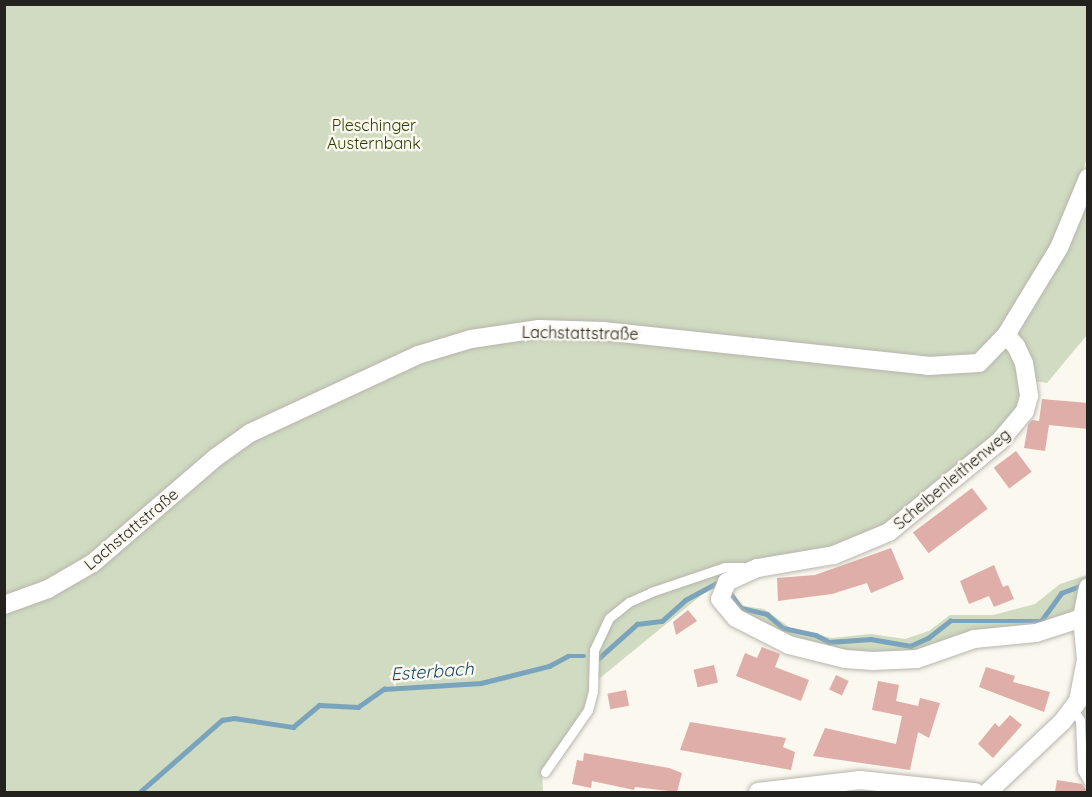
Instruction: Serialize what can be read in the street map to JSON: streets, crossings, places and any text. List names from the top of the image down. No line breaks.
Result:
{"streets":{"street":["Lachstattstraße","Scheibenleithenweg"]},"crossings":[["Lachstattstraße","Scheibenleithenweg"]],"water":["Esterbach"],"parks":["Pleschinger Austernbank"]}
